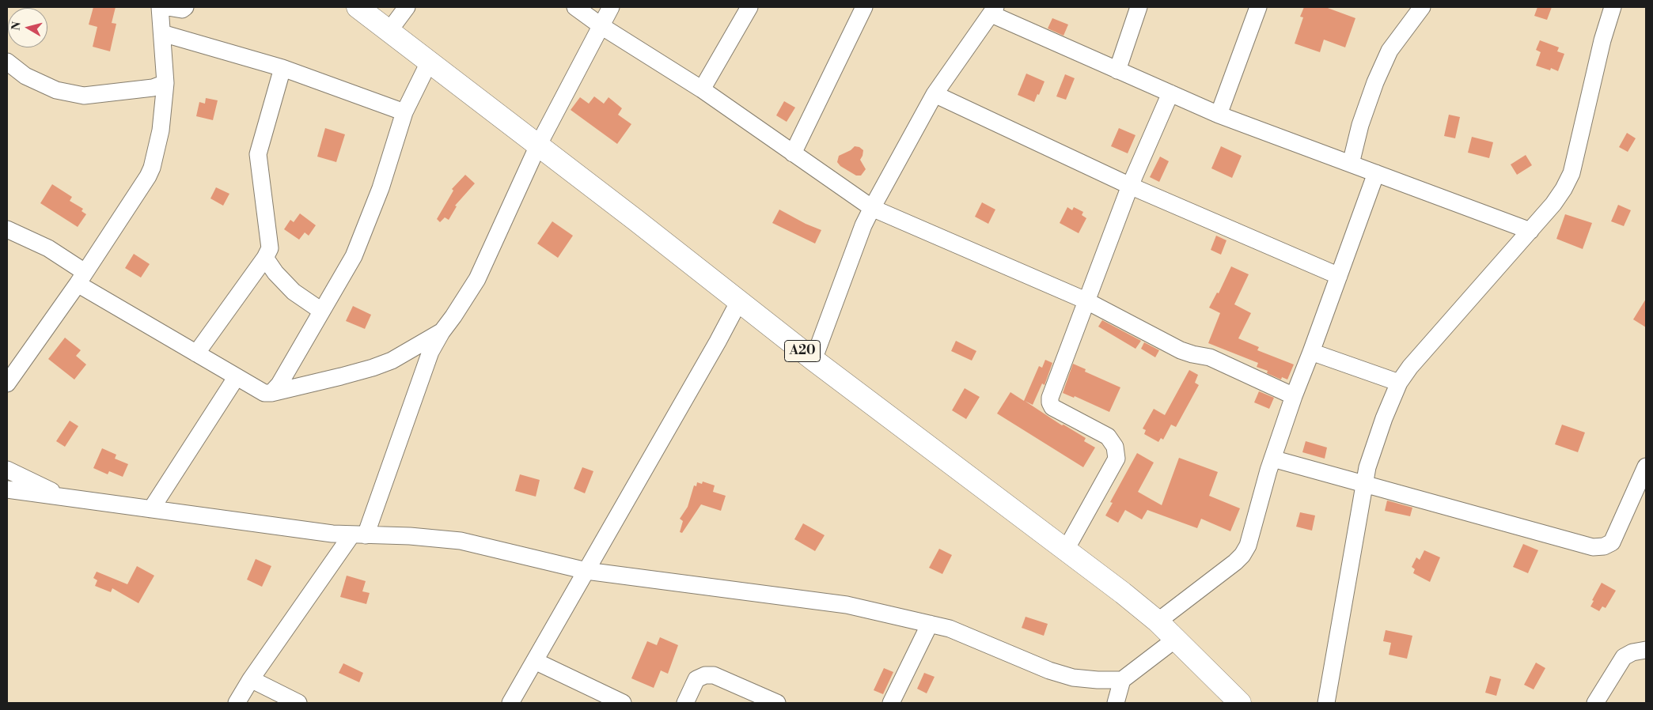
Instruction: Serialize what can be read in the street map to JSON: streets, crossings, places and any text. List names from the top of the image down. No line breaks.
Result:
{"streets":{"main road":["A20"]},"north":"left"}
